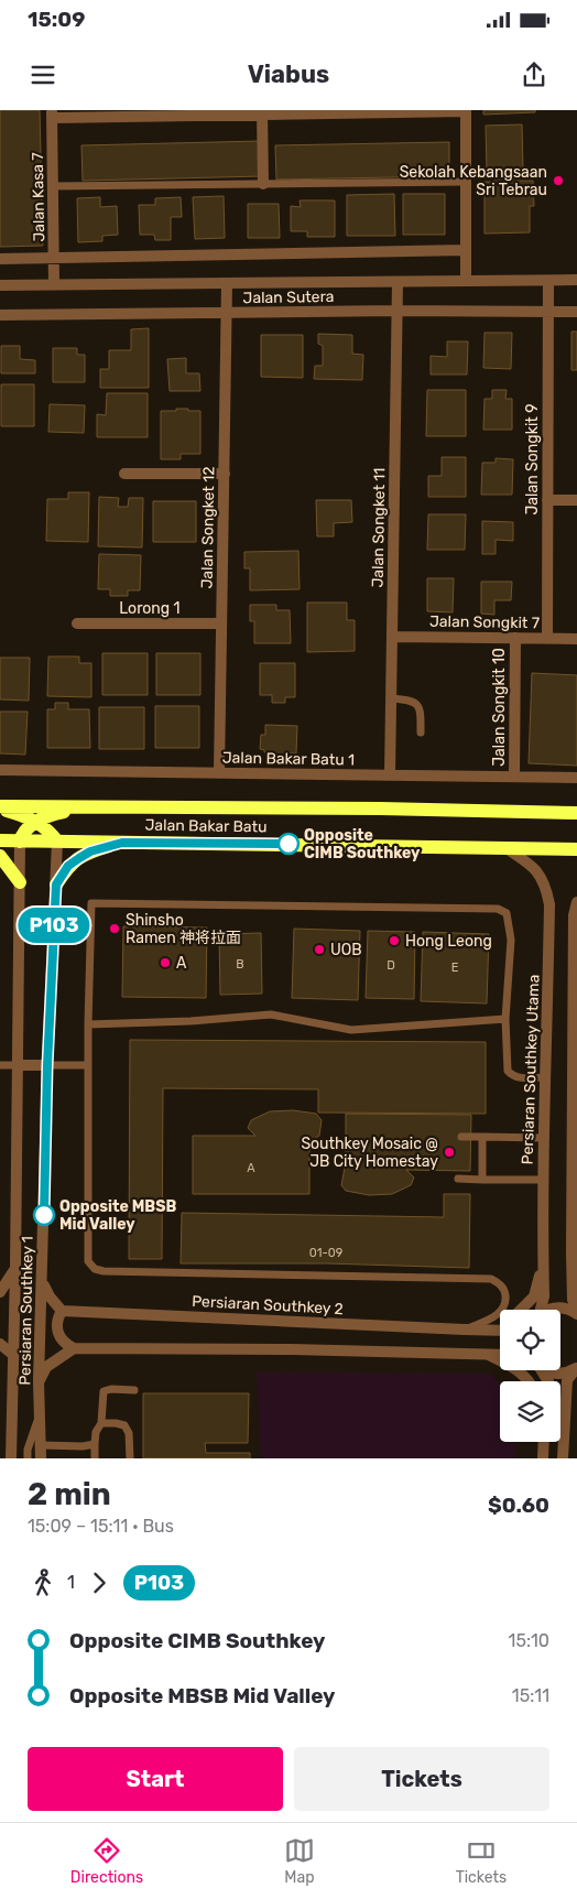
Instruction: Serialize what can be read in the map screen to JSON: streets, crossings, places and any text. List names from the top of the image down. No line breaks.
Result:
{"streets":{"main road":["Jalan Bakar Batu"],"street":["Jalan Kasa 7","Jalan Sutera","Jalan Songkit 9","Jalan Songket 12","Jalan Songket 11","Lorong 1","Jalan Songkit 7","Jalan Songkit 10","Jalan Bakar Batu 1","Persiaran Southkey Utama","Persiaran Southkey 2","Persiaran Southkey 1"]},"crossings":[["Jalan Kasa 7","Jalan Sutera"],["Jalan Sutera","Jalan Songkit 9"],["Jalan Sutera","Jalan Songket 12"],["Jalan Sutera","Jalan Songket 11"],["Jalan Songkit 9","Jalan Songkit 7"],["Jalan Songket 12","Lorong 1"],["Jalan Songket 12","Jalan Bakar Batu 1"],["Jalan Songket 11","Jalan Songkit 7"],["Jalan Songket 11","Jalan Bakar Batu 1"],["Jalan Songkit 7","Jalan Songkit 10"],["Jalan Songkit 10","Jalan Bakar Batu 1"],["Jalan Bakar Batu","Persiaran Southkey Utama"],["Jalan Bakar Batu","Persiaran Southkey 1"]],"places":["Sekolah Kebangsaan Sri Tebrau","Opposite CIMB Southkey","Shinsho Ramen 神将拉面","Hong Leong","UOB","A","Southkey Mosaic @ JB City Homestay","Opposite MBSB Mid Valley"],"lines":["bus line P103"],"house_numbers":["B","D","E","A","01-09"],"page":{"status":"15:09","header":"Viabus","on_map":"P103","heading":["2 min","15:09 – 15:11 · Bus","$0.60"],"legs":["1","P103"],"list":[{"name":"Opposite CIMB Southkey","value":"15:10"},{"name":"Opposite MBSB Mid Valley","value":"15:11"}],"buttons":["Start","Tickets"],"tabs":["Directions","Map","Tickets"]}}
